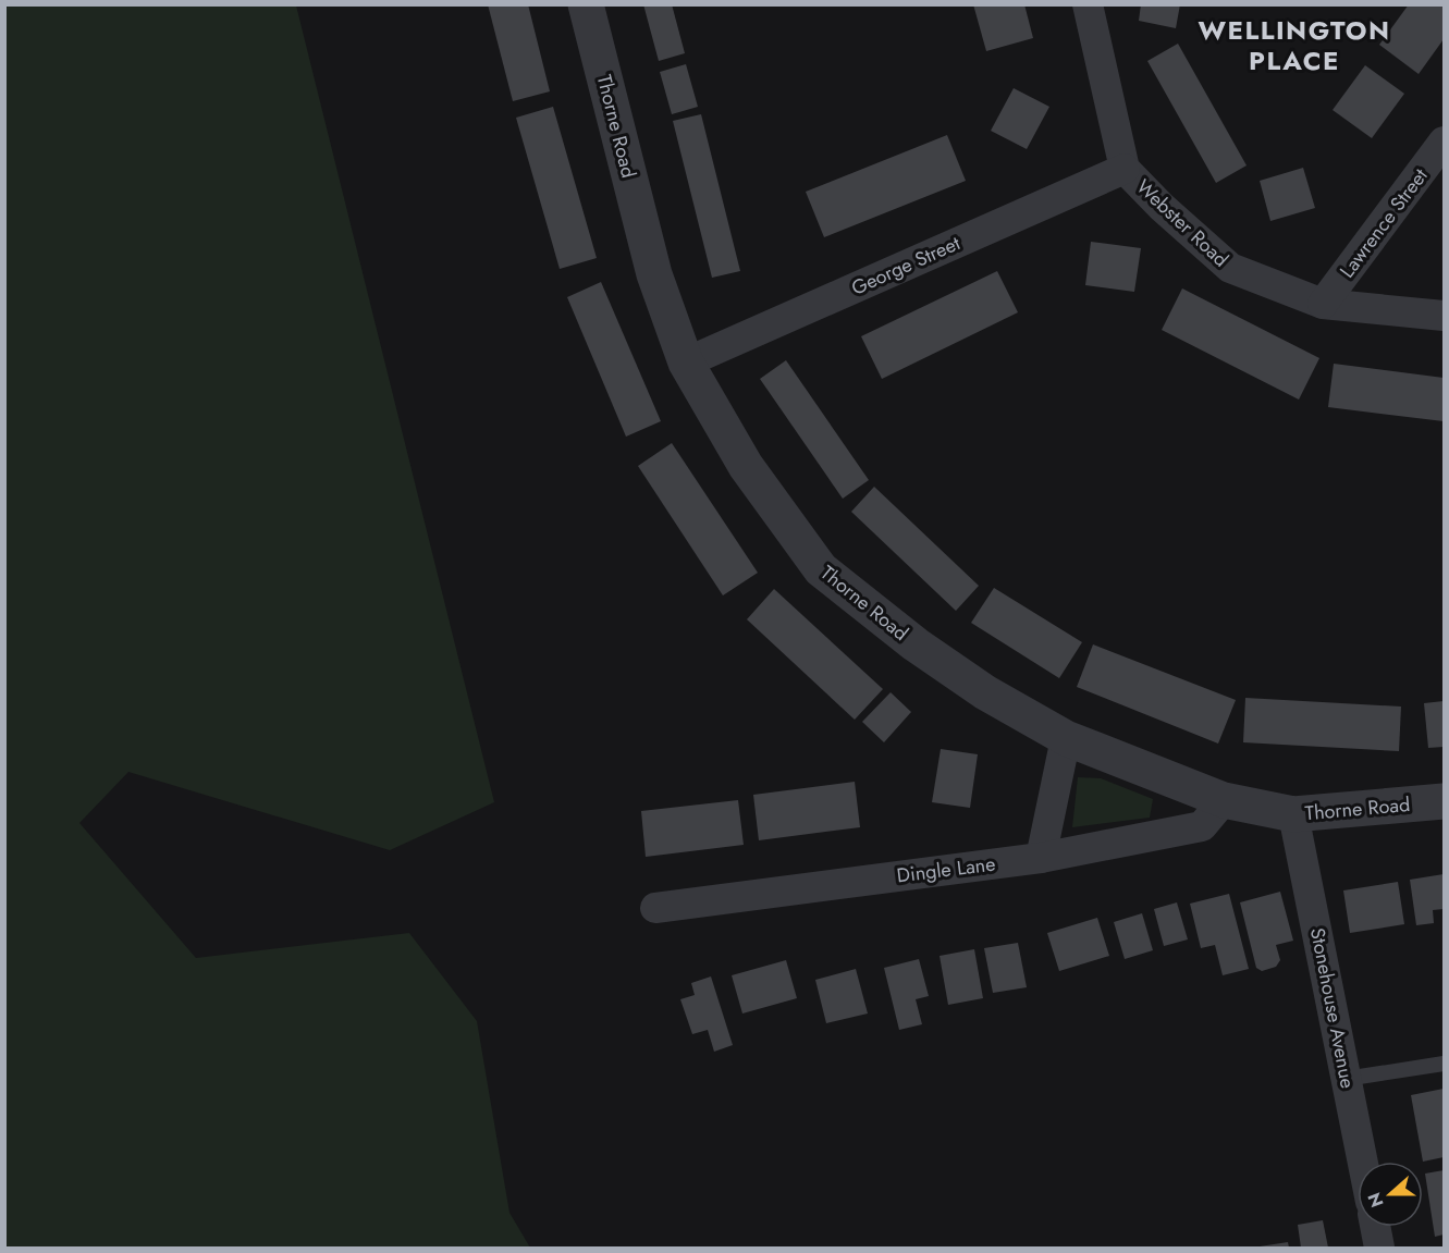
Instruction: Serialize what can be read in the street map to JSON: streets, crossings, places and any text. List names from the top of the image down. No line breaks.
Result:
{"streets":{"street":["Thorne Road","Webster Road","Lawrence Street","George Street","Dingle Lane","Stonehouse Avenue"]},"crossings":[["Thorne Road","George Street"],["Thorne Road","Dingle Lane"],["Thorne Road","Stonehouse Avenue"],["Webster Road","Lawrence Street"],["Webster Road","George Street"]],"districts":["WELLINGTON PLACE"],"north":"left"}
